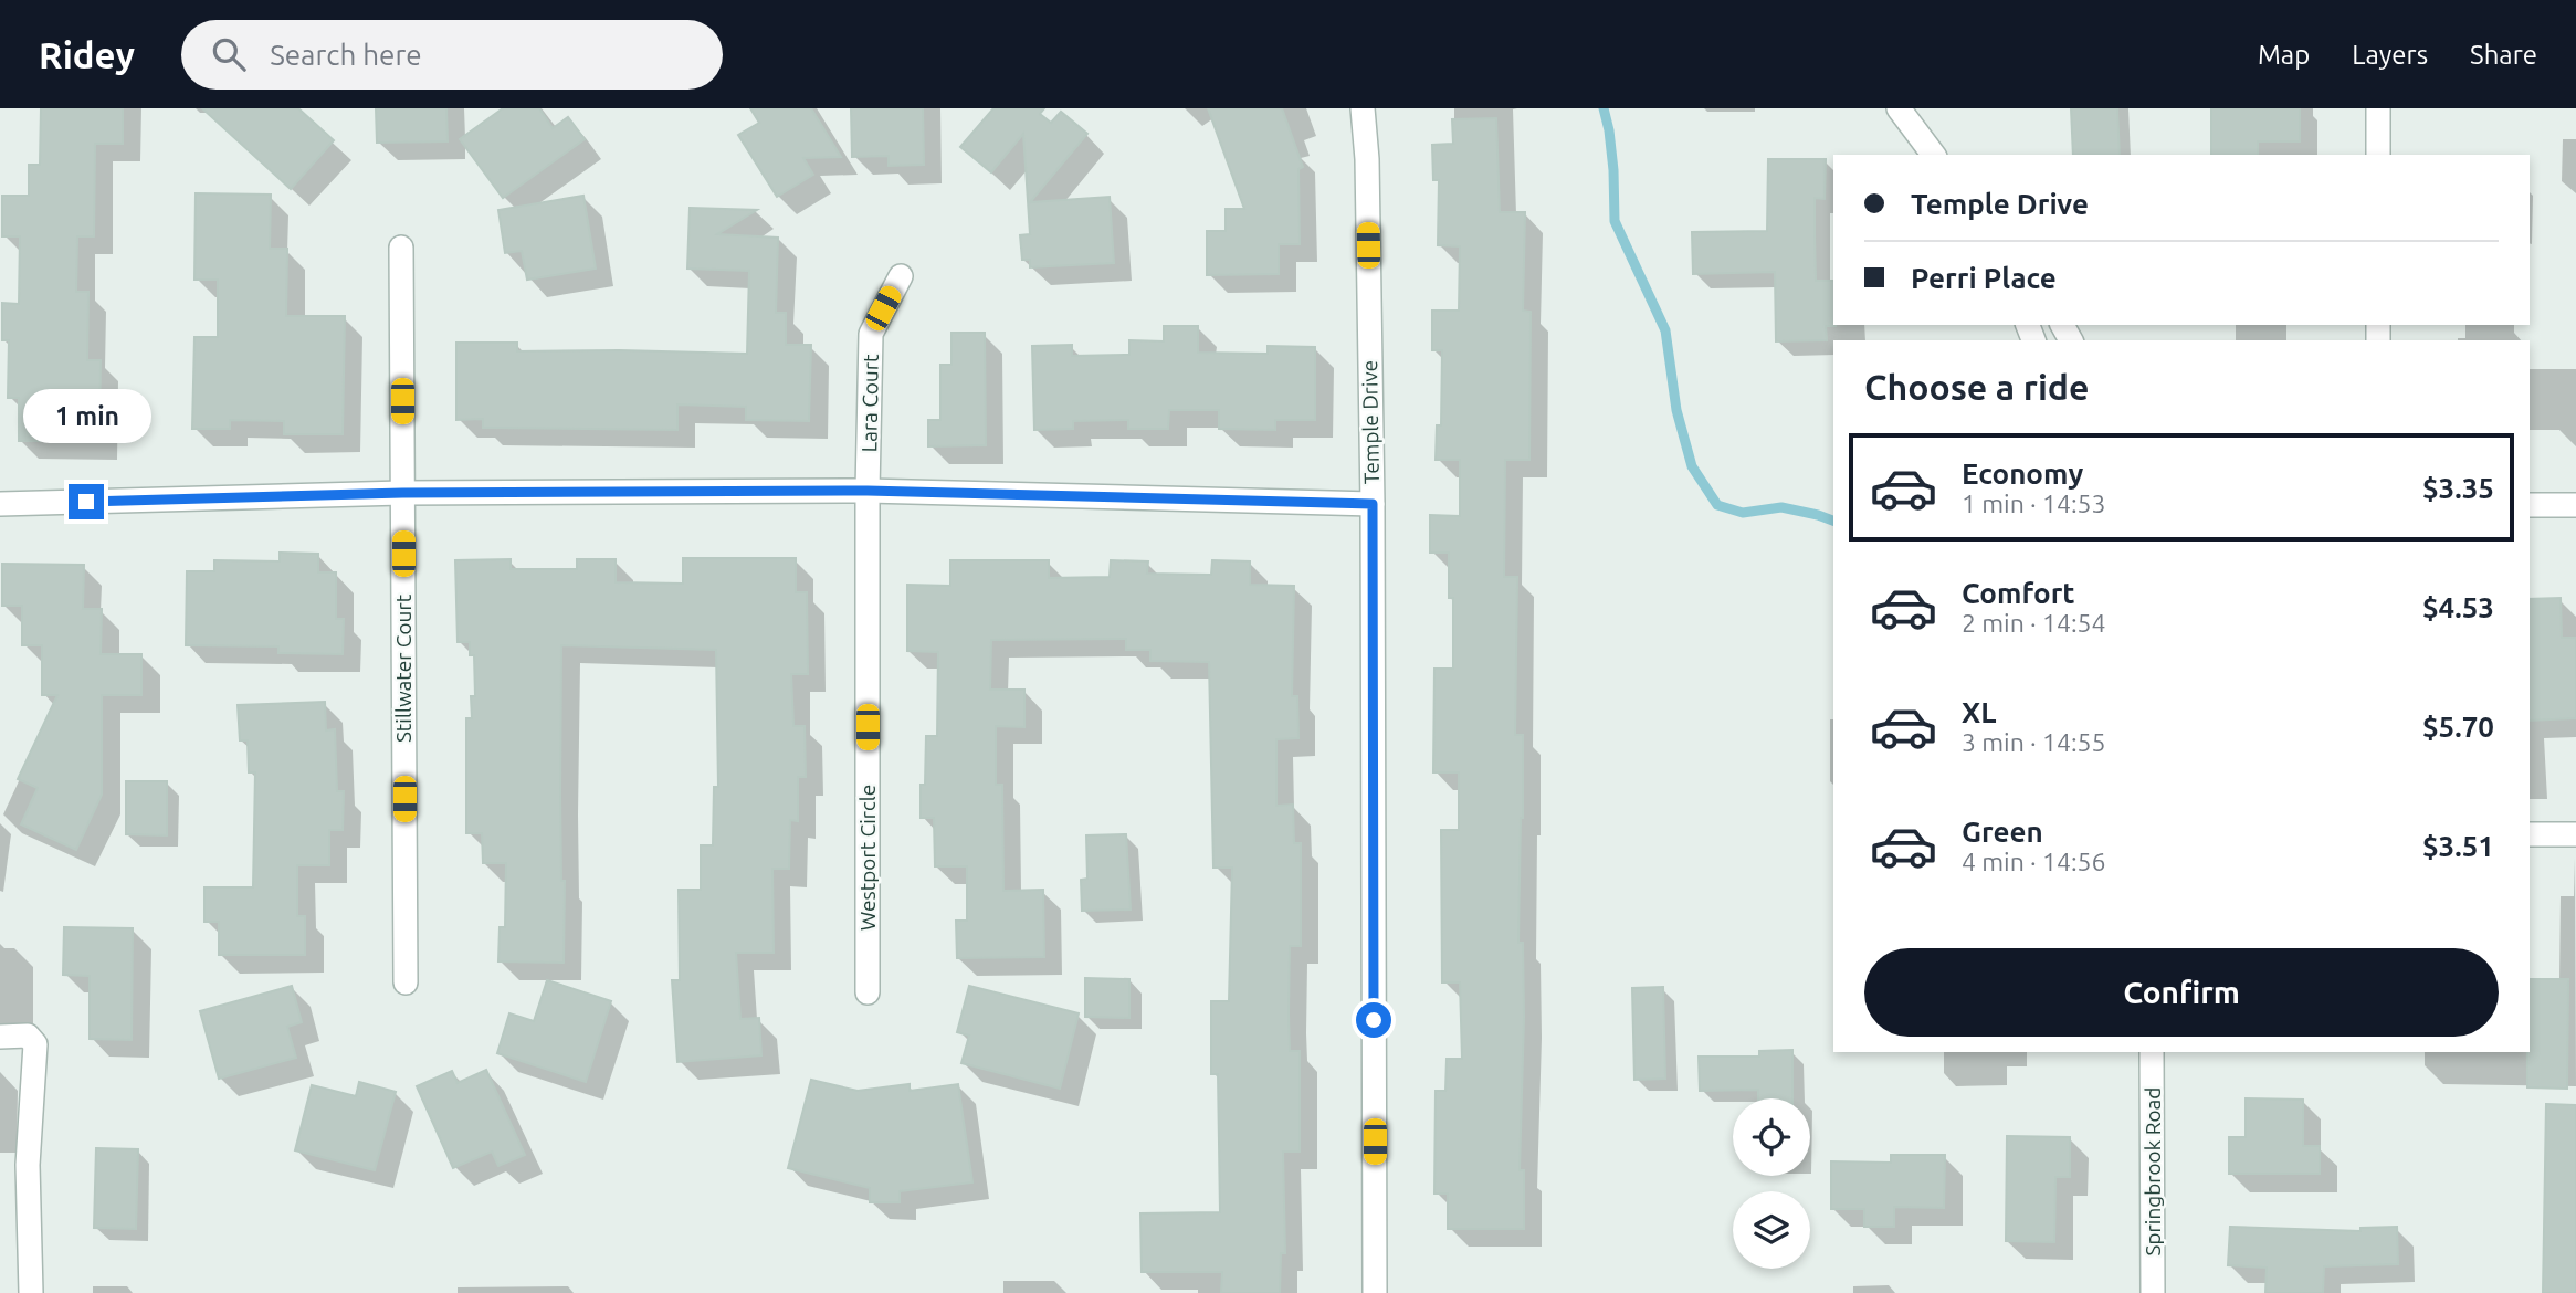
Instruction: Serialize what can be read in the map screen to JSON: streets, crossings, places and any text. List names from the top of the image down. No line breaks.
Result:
{"streets":{"street":["Lara Court","Temple Drive","Stillwater Court","Westport Circle","Springbrook Road"]},"crossings":[["Lara Court","Westport Circle"]],"page":{"header":"Ridey","search":"Search here","nav":["Map","Layers","Share"],"banner":["Temple Drive","Perri Place"],"heading":"Choose a ride","bubble":"1 min","list":[{"name":"Economy","note":"1 min · 14:53","value":"$3.35"},{"name":"Comfort","note":"2 min · 14:54","value":"$4.53"},{"name":"XL","note":"3 min · 14:55","value":"$5.70"},{"name":"Green","note":"4 min · 14:56","value":"$3.51"}],"buttons":"Confirm"}}
